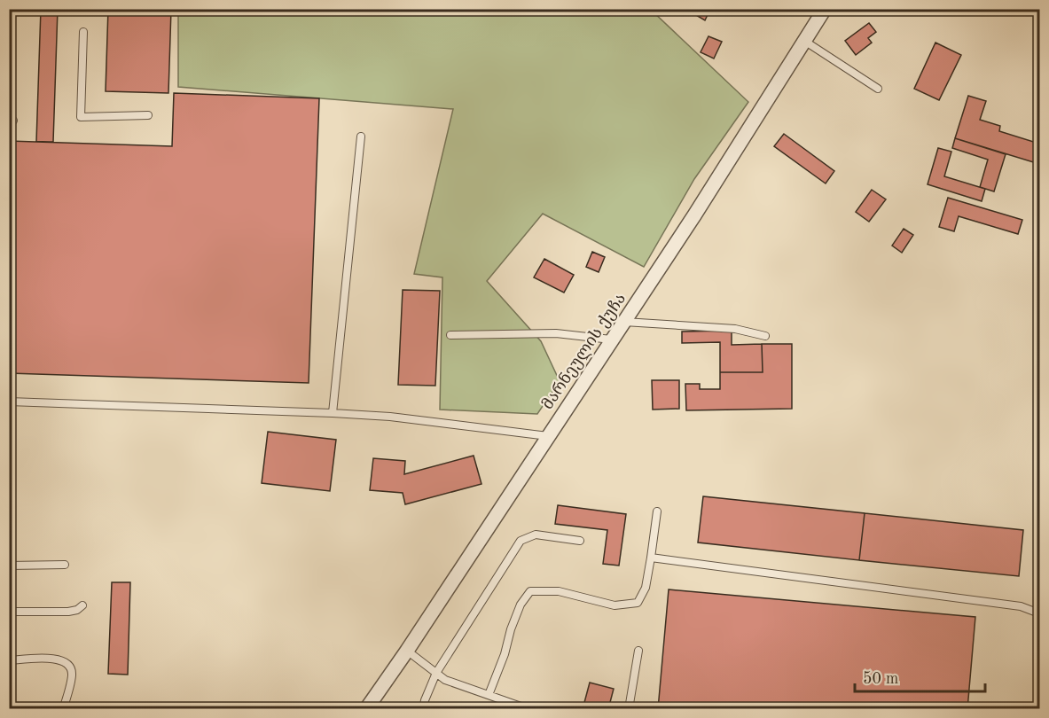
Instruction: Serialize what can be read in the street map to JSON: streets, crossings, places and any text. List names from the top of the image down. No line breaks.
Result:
{"streets":{"street":["მარნეულის ქუჩა"]},"scale_bar":"50 m"}
